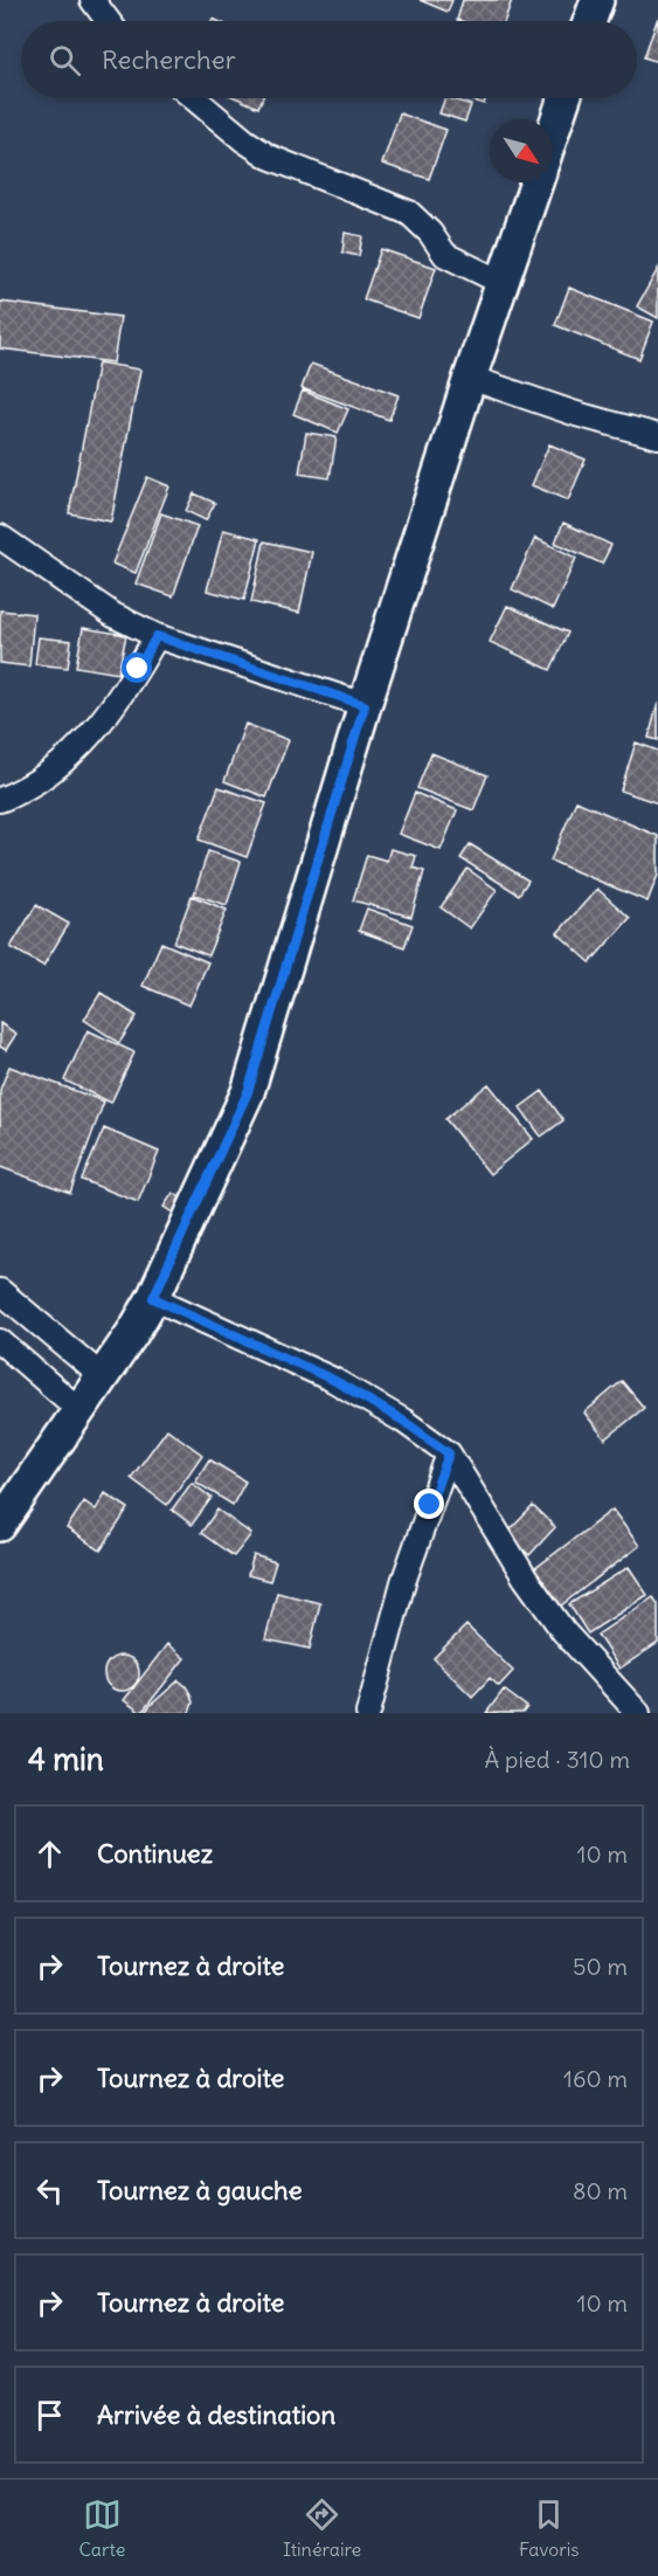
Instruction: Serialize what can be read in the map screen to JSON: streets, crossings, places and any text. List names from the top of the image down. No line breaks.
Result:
{"north":"bottom right","page":{"search":"Rechercher","heading":["4 min","À pied · 310 m"],"list":[["Continuez","10 m"],["Tournez à droite","50 m"],["Tournez à droite","160 m"],["Tournez à gauche","80 m"],["Tournez à droite","10 m"],"Arrivée à destination"],"nav":["Carte","Itinéraire","Favoris"]}}
